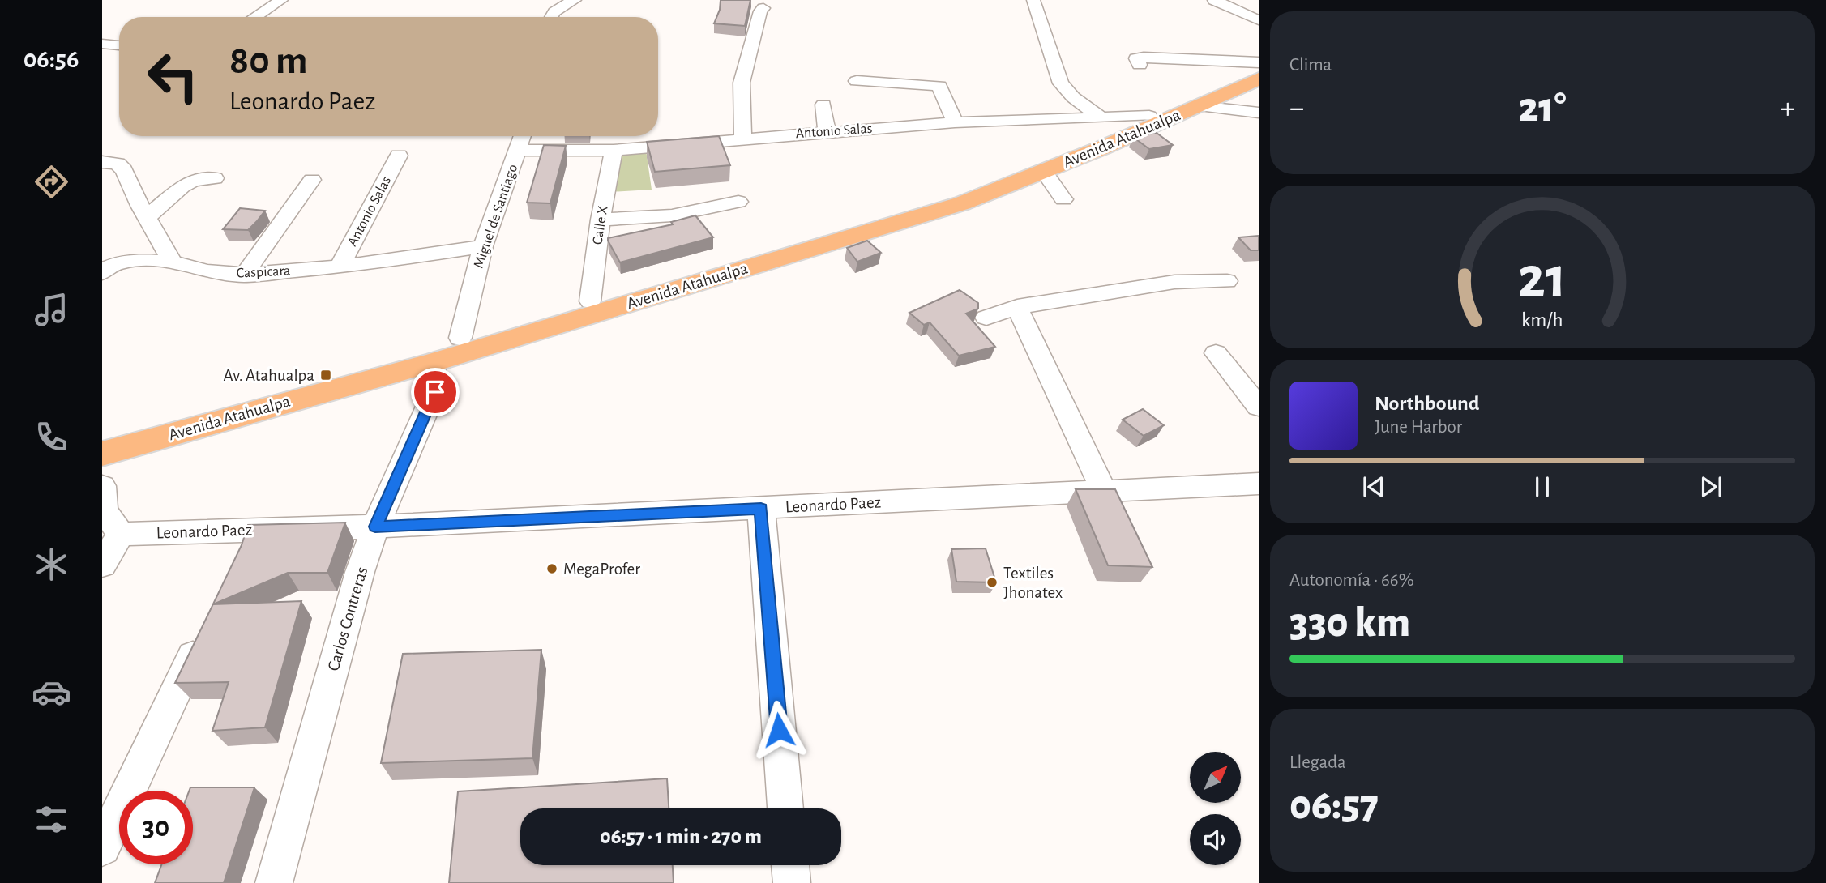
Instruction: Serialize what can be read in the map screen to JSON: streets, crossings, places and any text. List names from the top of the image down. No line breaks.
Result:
{"streets":{"highway":["Avenida Atahualpa"],"street":["Antonio Salas","Miguel de Santiago","Calle X","Caspicara","Leonardo Paez","Carlos Contreras"]},"crossings":[["Antonio Salas","Avenida Atahualpa"],["Antonio Salas","Miguel de Santiago"],["Antonio Salas","Calle X"],["Antonio Salas","Caspicara"],["Avenida Atahualpa","Miguel de Santiago"],["Avenida Atahualpa","Calle X"],["Avenida Atahualpa","Carlos Contreras"],["Miguel de Santiago","Caspicara"],["Leonardo Paez","Carlos Contreras"]],"places":{"transit":["Av. Atahualpa"],"other":["MegaProfer","Textiles Jhonatex"]},"north":"top right","page":{"tabs":"06:56","tile":["Clima",["Autonomía · 66%","330 km"],["Llegada","06:57"]],"turn":["80 m","Leonardo Paez"],"heat":["−","21°","+"],"song":["Northbound","June Harbor"],"limit":"30","trip":"06:57 · 1 min · 270 m","gauge":["21","km/h"]}}
